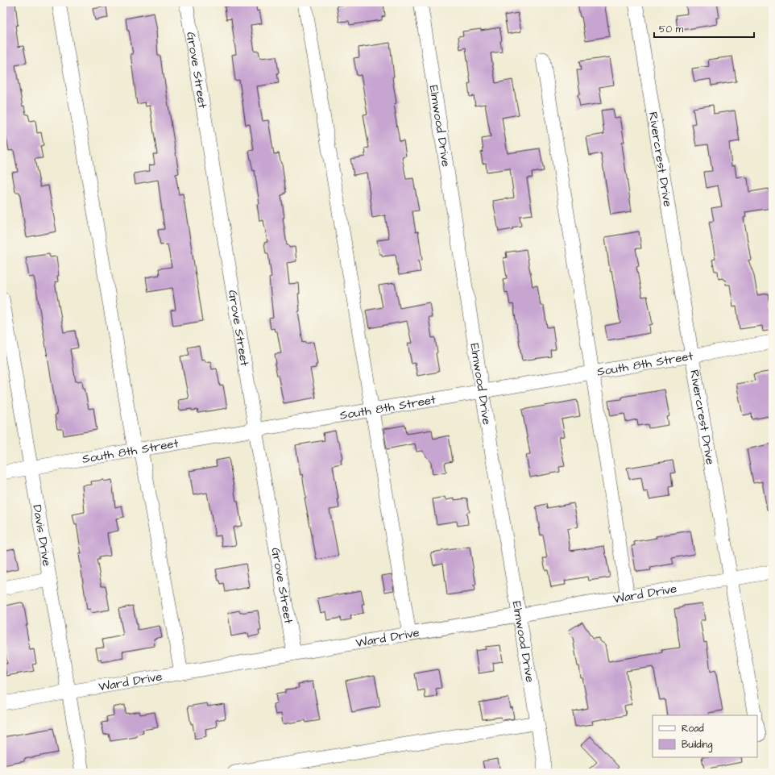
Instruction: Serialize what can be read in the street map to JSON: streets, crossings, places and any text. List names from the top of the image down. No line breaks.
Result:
{"streets":{"street":["Grove Street","Elmwood Drive","Rivercrest Drive","South 8th Street","Davis Drive","Ward Drive"]},"crossings":[["Grove Street","South 8th Street"],["Grove Street","Ward Drive"],["Elmwood Drive","South 8th Street"],["Elmwood Drive","Ward Drive"],["Rivercrest Drive","South 8th Street"],["Rivercrest Drive","Ward Drive"],["South 8th Street","Davis Drive"],["Davis Drive","Ward Drive"]],"legend":["Road","Building"],"scale_bar":"50 m"}
